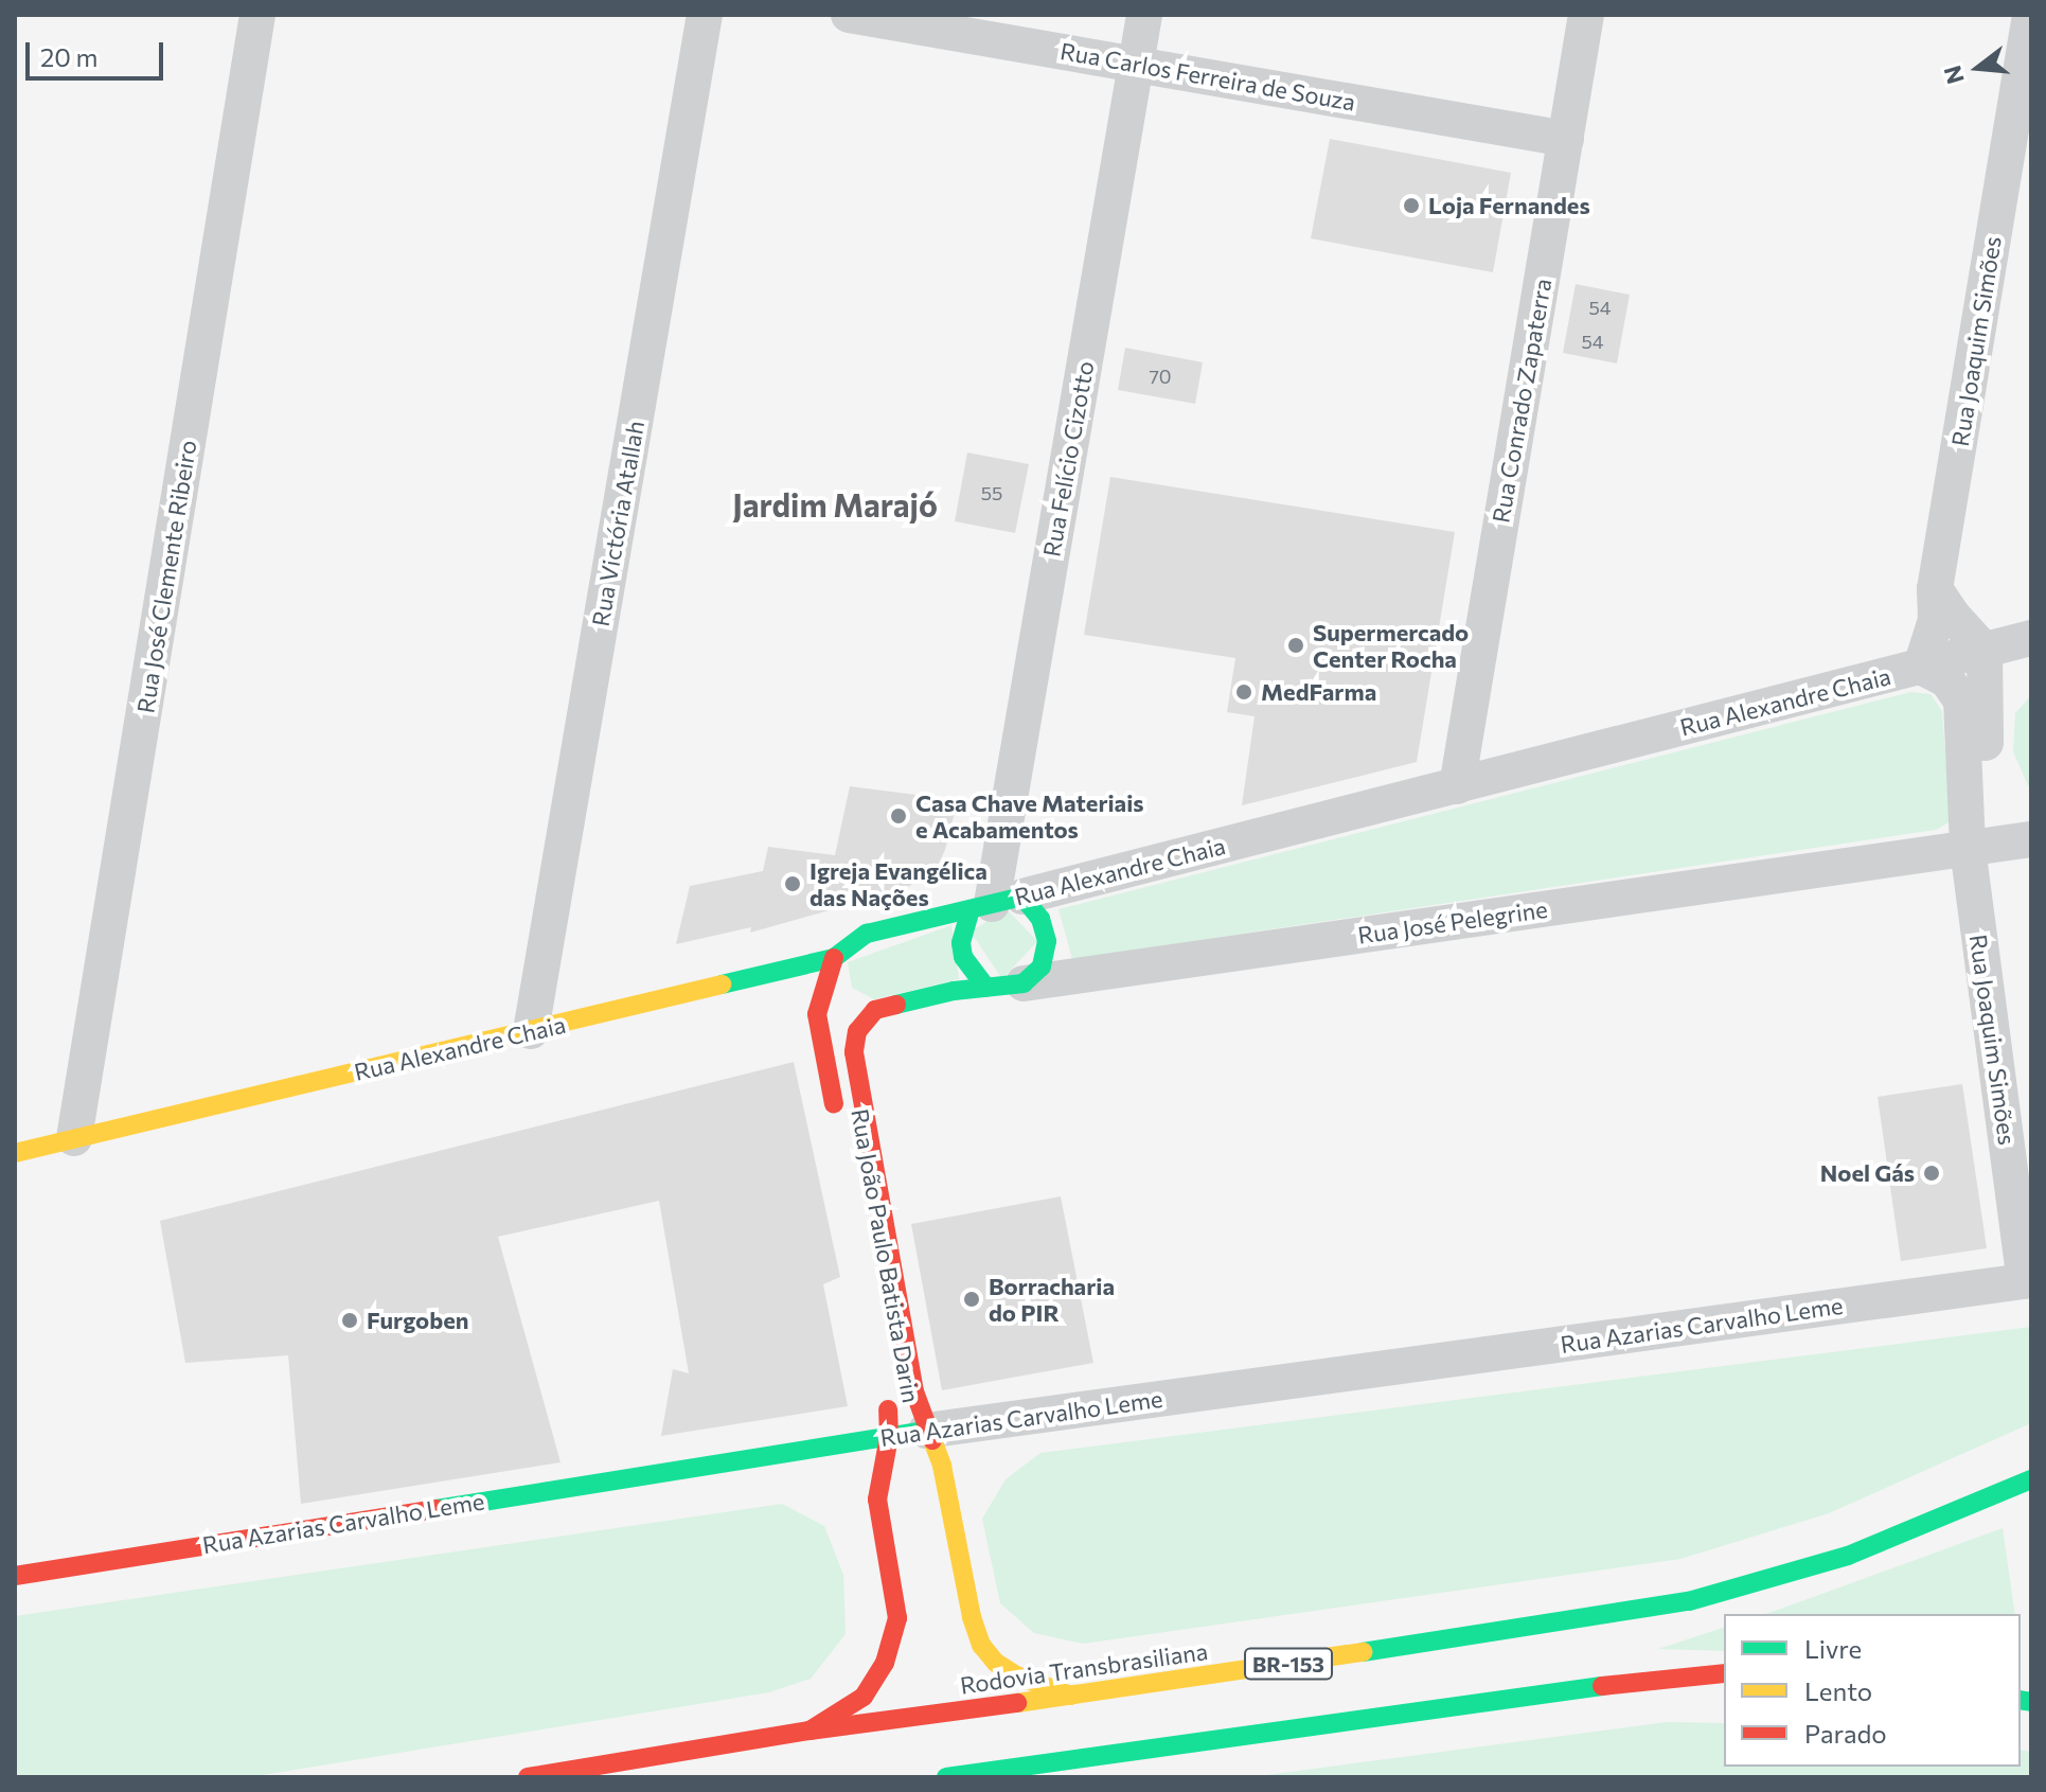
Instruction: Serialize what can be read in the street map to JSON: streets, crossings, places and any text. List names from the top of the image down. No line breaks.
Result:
{"streets":{"main road":["Rua Alexandre Chaia","Rua José Pelegrine","Rua João Paulo Batista Darin","Rua Azarias Carvalho Leme","BR-153","Rodovia Transbrasiliana"],"street":["Rua Carlos Ferreira de Souza","Rua Joaquim Simões","Rua Conrado Zapaterra","Rua Felício Cizotto","Rua Victória Atallah","Rua José Clemente Ribeiro"]},"crossings":[["Rua Carlos Ferreira de Souza","Rua Conrado Zapaterra"],["Rua Carlos Ferreira de Souza","Rua Felício Cizotto"],["Rua Joaquim Simões","Rua Alexandre Chaia"],["Rua Joaquim Simões","Rua José Pelegrine"],["Rua Joaquim Simões","Rua Azarias Carvalho Leme"],["Rua Conrado Zapaterra","Rua Alexandre Chaia"],["Rua Felício Cizotto","Rua Alexandre Chaia"],["Rua Felício Cizotto","Rua José Pelegrine"],["Rua Victória Atallah","Rua Alexandre Chaia"],["Rua José Clemente Ribeiro","Rua Alexandre Chaia"],["Rua Alexandre Chaia","Rua José Pelegrine"],["Rua Alexandre Chaia","Rua João Paulo Batista Darin"],["Rua José Pelegrine","Rua João Paulo Batista Darin"],["Rua João Paulo Batista Darin","Rua Azarias Carvalho Leme"],["Rua João Paulo Batista Darin","Rodovia Transbrasiliana"]],"districts":["Jardim Marajó"],"places":["Loja Fernandes","Supermercado Center Rocha","MedFarma","Casa Chave Materiais e Acabamentos","Igreja Evangélica das Nações","Noel Gás","Borracharia do PIR","Furgoben"],"house_numbers":["54","54","70","55"],"legend":["Livre","Lento","Parado"],"scale_bar":"20 m","north":"left"}
